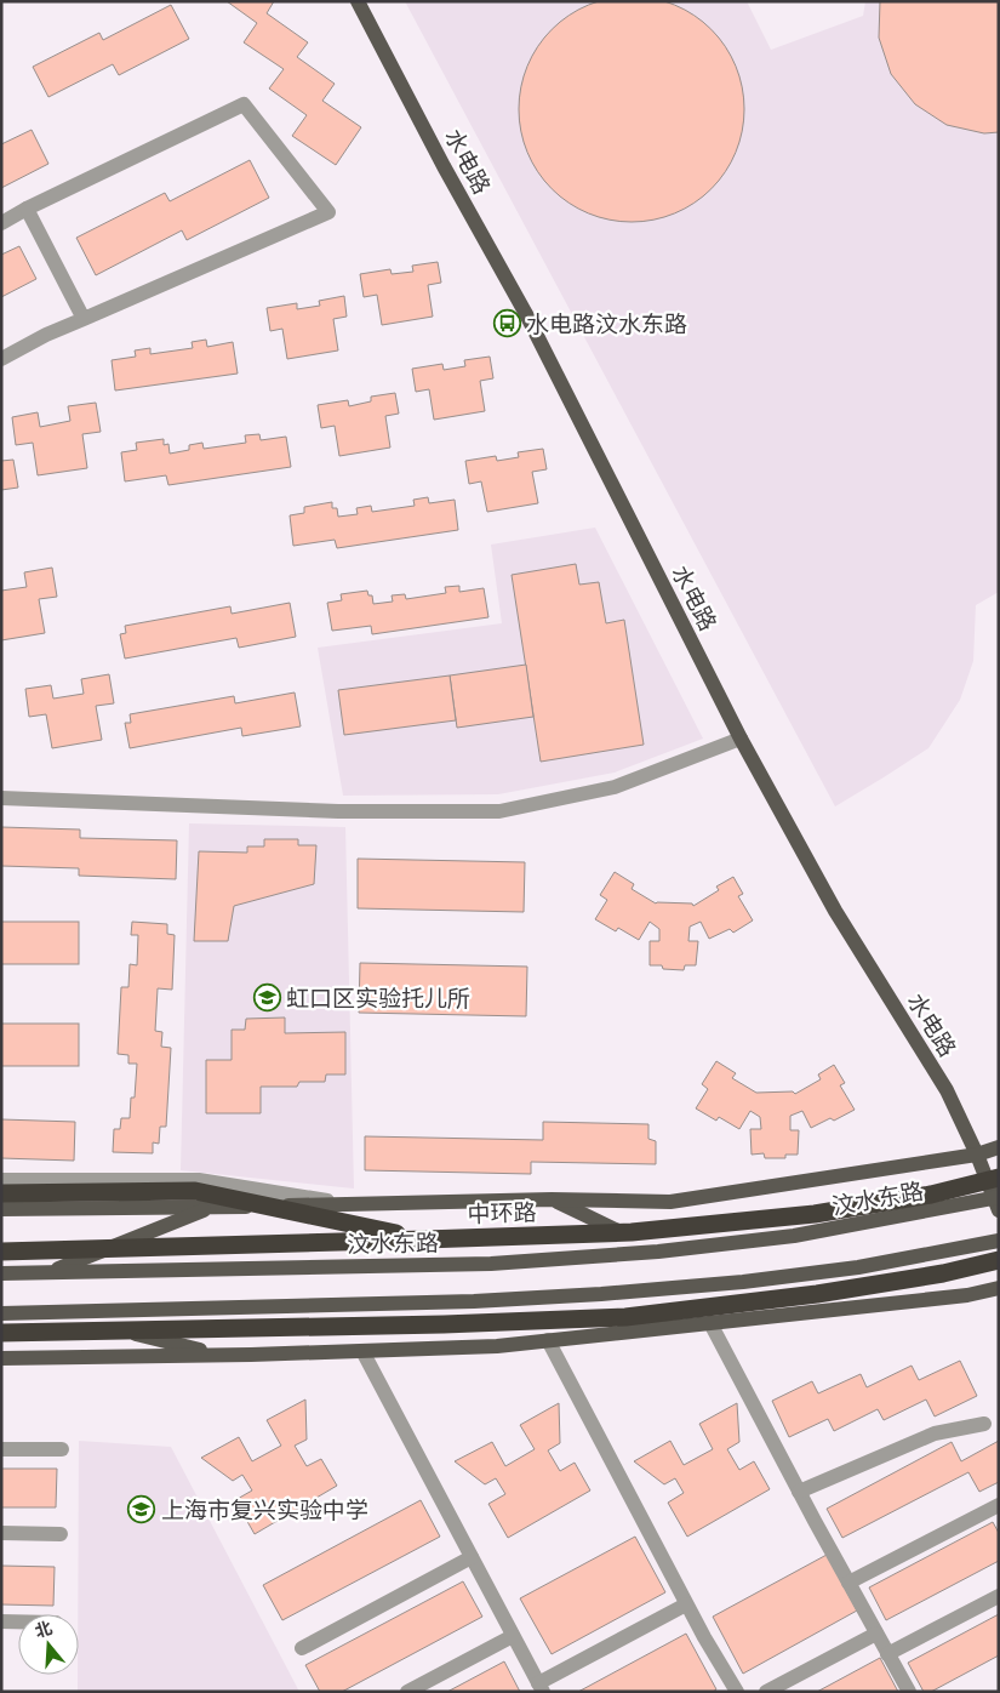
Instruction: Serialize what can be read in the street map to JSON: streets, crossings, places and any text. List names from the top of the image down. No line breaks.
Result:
{"streets":{"highway":["中环路"],"main road":["水电路","汶水东路"]},"crossings":[["水电路","汶水东路"]],"places":{"bus stop":["水电路汶水东路"],"school or university":["虹口区实验托儿所","上海市复兴实验中学"]},"north":"top"}
